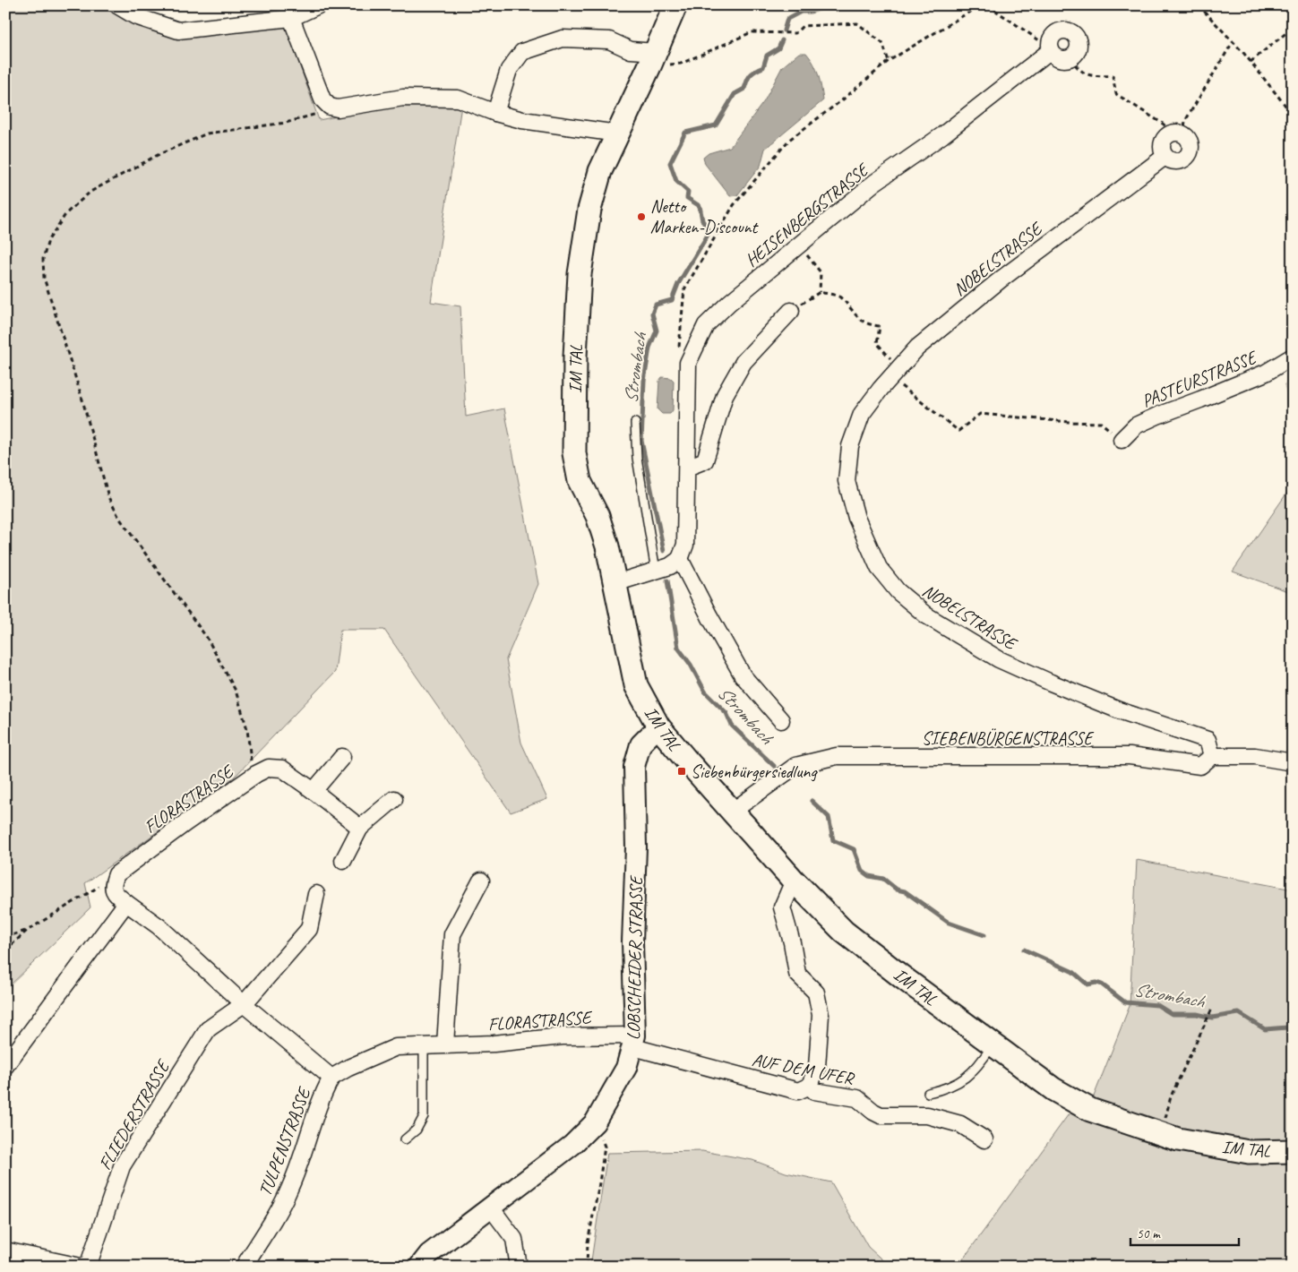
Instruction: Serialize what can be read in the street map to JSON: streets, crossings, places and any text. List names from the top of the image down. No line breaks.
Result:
{"streets":{"main road":["IM TAL"],"street":["HEISENBERGSTRASSE","NOBELSTRASSE","PASTEURSTRASSE","SIEBENBÜRGENSTRASSE","FLORASTRASSE","LOBSCHEIDER STRASSE","AUF DEM UFER","FLIEDERSTRASSE","TULPENSTRASSE"]},"crossings":[["NOBELSTRASSE","SIEBENBÜRGENSTRASSE"],["IM TAL","SIEBENBÜRGENSTRASSE"],["IM TAL","LOBSCHEIDER STRASSE"],["FLORASTRASSE","LOBSCHEIDER STRASSE"],["FLORASTRASSE","AUF DEM UFER"],["FLORASTRASSE","TULPENSTRASSE"],["LOBSCHEIDER STRASSE","AUF DEM UFER"]],"water":["Strombach"],"places":{"other":["Netto Marken-Discount"],"transit":["Siebenbürgersiedlung"]},"scale_bar":"50 m"}
